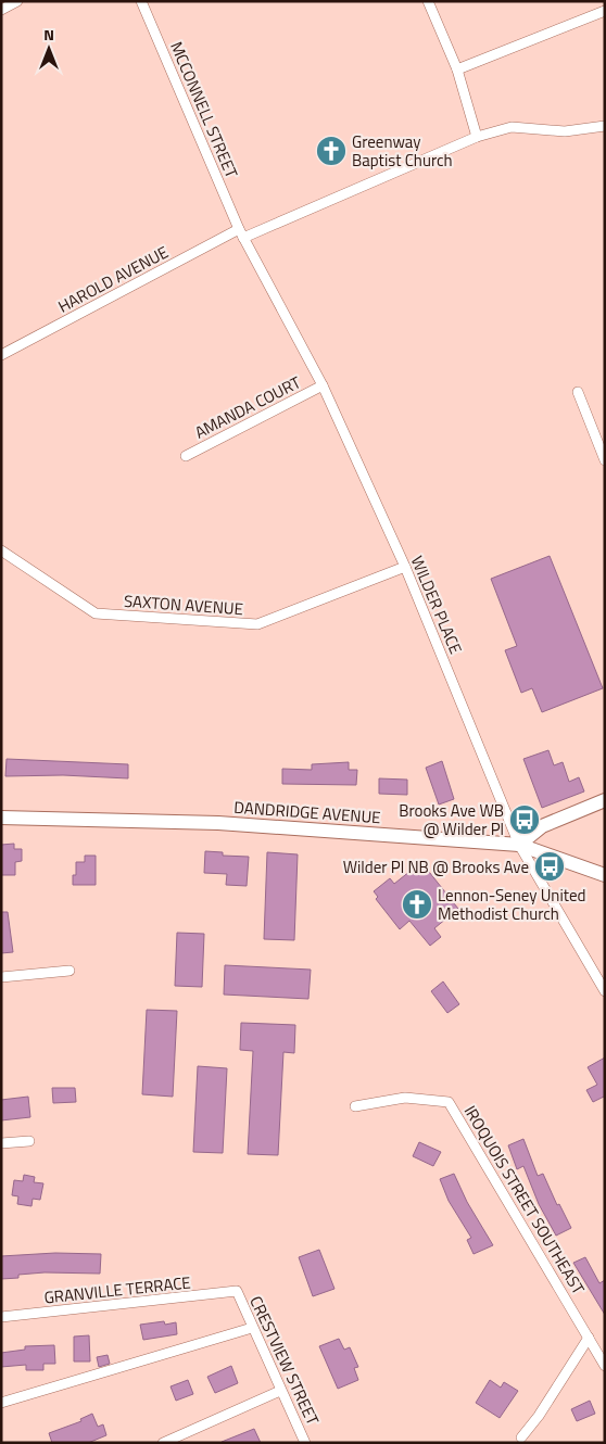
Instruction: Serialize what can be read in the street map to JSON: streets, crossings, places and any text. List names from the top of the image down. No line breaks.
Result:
{"streets":{"street":["MCCONNELL STREET","HAROLD AVENUE","AMANDA COURT","SAXTON AVENUE","WILDER PLACE","DANDRIDGE AVENUE","IROQUOIS STREET SOUTHEAST","GRANVILLE TERRACE","CRESTVIEW STREET"]},"crossings":[["MCCONNELL STREET","HAROLD AVENUE"],["MCCONNELL STREET","WILDER PLACE"],["HAROLD AVENUE","WILDER PLACE"],["AMANDA COURT","WILDER PLACE"],["SAXTON AVENUE","WILDER PLACE"],["WILDER PLACE","DANDRIDGE AVENUE"],["GRANVILLE TERRACE","CRESTVIEW STREET"]],"places":{"church":["Greenway Baptist Church","Lennon-Seney United Methodist Church"],"bus stop":["Brooks Ave WB @ Wilder Pl","Wilder Pl NB @ Brooks Ave"]},"north":"top"}
